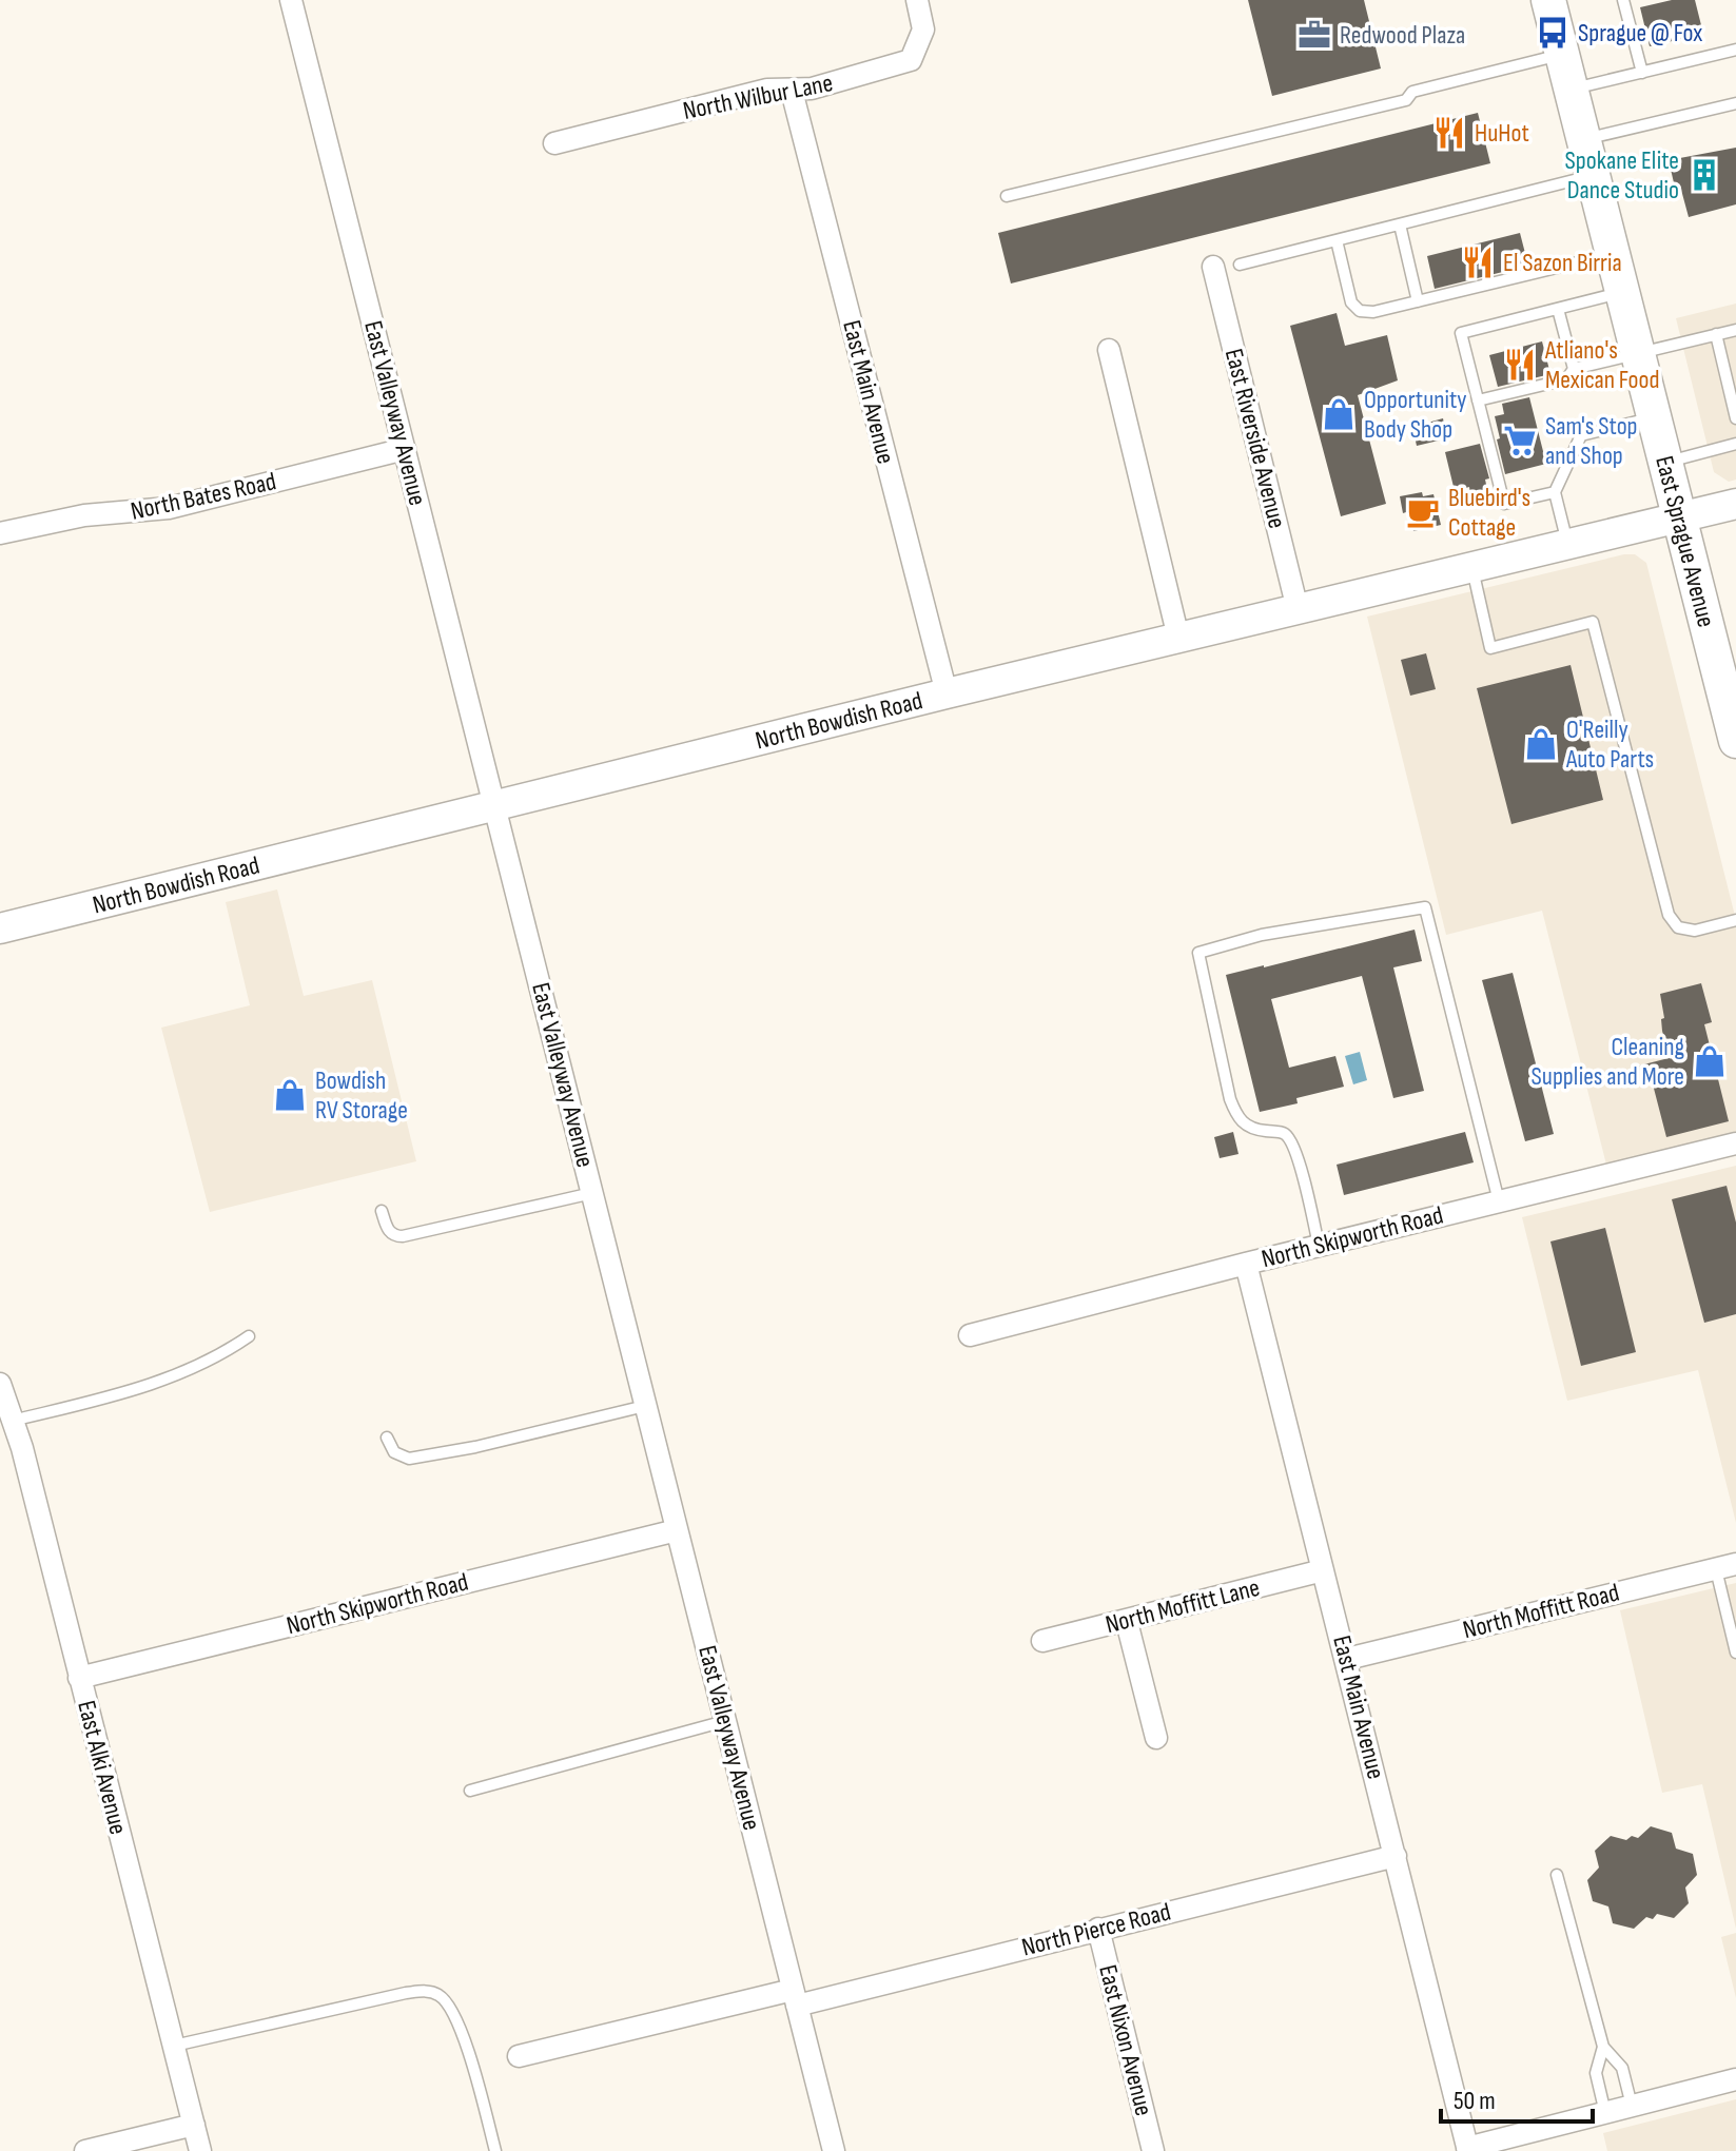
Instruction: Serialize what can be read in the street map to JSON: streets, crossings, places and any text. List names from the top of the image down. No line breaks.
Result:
{"streets":{"main road":["East Sprague Avenue"],"street":["North Wilbur Lane","East Main Avenue","East Valleyway Avenue","East Riverside Avenue","North Bates Road","North Bowdish Road","North Skipworth Road","North Moffitt Lane","North Moffitt Road","East Alki Avenue","North Pierce Road","East Nixon Avenue"]},"crossings":[["North Wilbur Lane","East Main Avenue"],["East Main Avenue","North Bowdish Road"],["East Main Avenue","North Skipworth Road"],["East Main Avenue","North Moffitt Lane"],["East Main Avenue","North Moffitt Road"],["East Main Avenue","North Pierce Road"],["East Valleyway Avenue","North Bates Road"],["East Valleyway Avenue","North Bowdish Road"],["East Valleyway Avenue","North Skipworth Road"],["East Valleyway Avenue","North Pierce Road"],["East Riverside Avenue","North Bowdish Road"],["East Sprague Avenue","North Bowdish Road"],["North Skipworth Road","East Alki Avenue"],["North Pierce Road","East Nixon Avenue"]],"places":{"bus stop":["Sprague @ Fox"],"office":["Redwood Plaza"],"restaurant":["HuHot","El Sazon Birria","Atliano's Mexican Food"],"building":["Spokane Elite Dance Studio"],"shop":["Opportunity Body Shop","O'Reilly Auto Parts","Cleaning Supplies and More","Bowdish RV Storage"],"supermarket":["Sam's Stop and Shop"],"cafe":["Bluebird's Cottage"]},"scale_bar":"50 m"}
